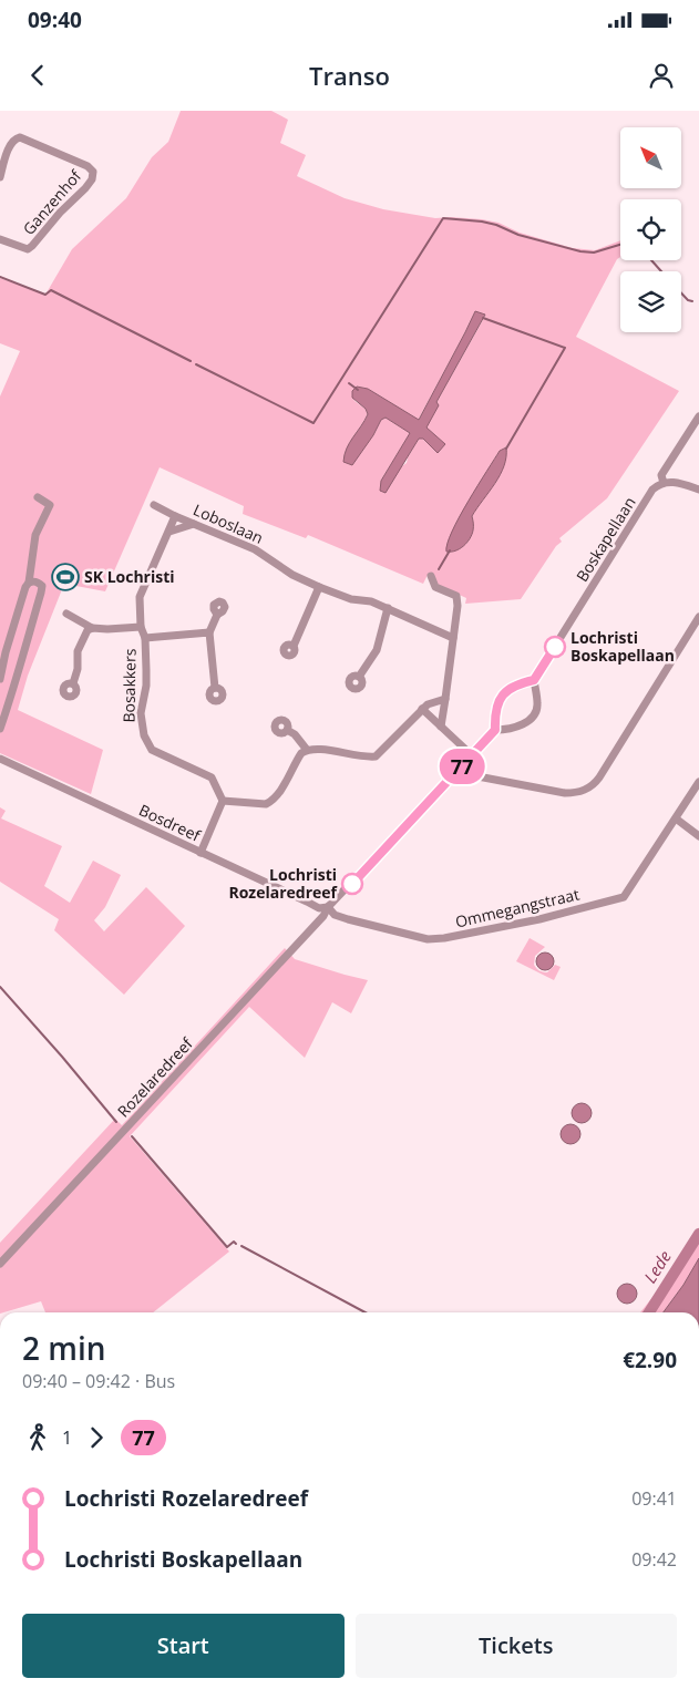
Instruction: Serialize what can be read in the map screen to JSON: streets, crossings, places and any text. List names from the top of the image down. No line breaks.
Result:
{"streets":{"street":["Ganzenhof","Loboslaan","Boskapellaan","Bosakkers","Bosdreef","Ommegangstraat","Rozelaredreef"]},"crossings":[["Loboslaan","Bosakkers"],["Bosdreef","Ommegangstraat"],["Bosdreef","Rozelaredreef"],["Ommegangstraat","Rozelaredreef"]],"water":["Lede"],"places":{"sports":["SK Lochristi"],"other":["Lochristi Boskapellaan","Lochristi Rozelaredreef"]},"lines":["bus line 77"],"north":"top left","page":{"status":"09:40","header":"Transo","on_map":"77","heading":["2 min","09:40 – 09:42 · Bus","€2.90"],"legs":["1","77"],"list":[{"name":"Lochristi Rozelaredreef","value":"09:41"},{"name":"Lochristi Boskapellaan","value":"09:42"}],"buttons":["Start","Tickets"]}}
